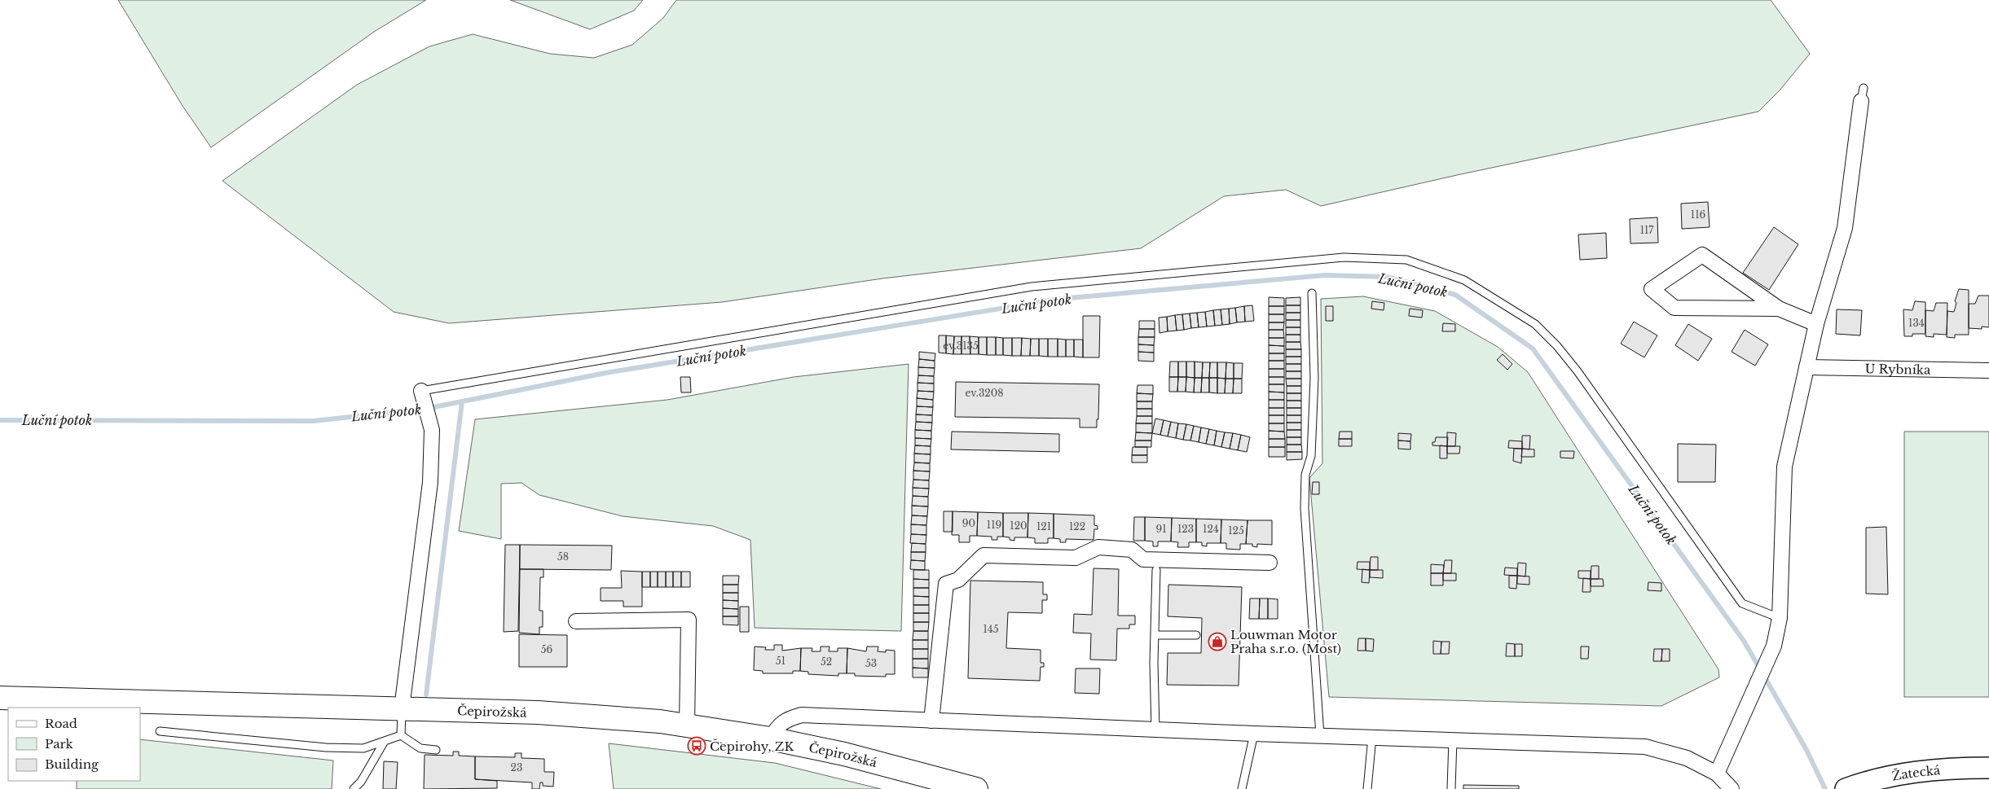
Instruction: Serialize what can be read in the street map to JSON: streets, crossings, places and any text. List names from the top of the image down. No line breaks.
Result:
{"streets":{"main road":["Čepirožská"],"street":["U Rybníka","Žatecká"]},"water":["Luční potok"],"places":{"shop":["Louwman Motor Praha s.r.o. (Most)"],"bus stop":["Čepirohy, ZK"]},"house_numbers":["116","117","134","ev.3135","ev.3208","90","119","120","121","122","91","123","124","125","58","145","56","51","52","53","23"],"legend":["Road","Park","Building"]}
